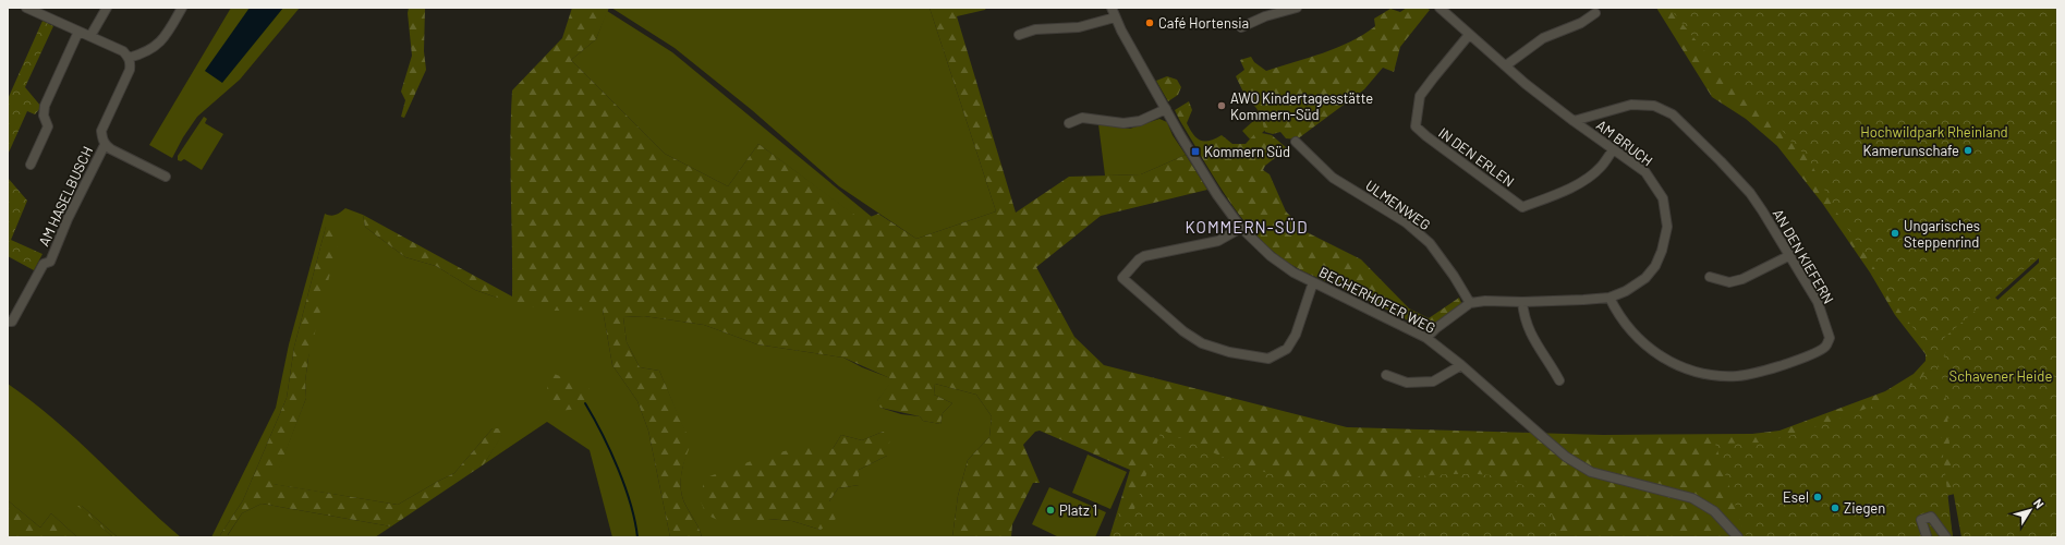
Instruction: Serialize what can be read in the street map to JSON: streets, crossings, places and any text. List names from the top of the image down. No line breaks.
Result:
{"streets":{"street":["AM BRUCH","IN DEN ERLEN","AM HASELBUSCH","ULMENWEG","AN DEN KIEFERN","BECHERHOFER WEG"]},"crossings":[["AM BRUCH","IN DEN ERLEN"],["AM BRUCH","ULMENWEG"],["AM BRUCH","AN DEN KIEFERN"]],"districts":["KOMMERN-SÜD"],"parks":["Hochwildpark Rheinland","Schavener Heide"],"places":{"other":["Café Hortensia","AWO Kindertagesstätte Kommern-Süd","Kamerunschafe","Ungarisches Steppenrind","Esel","Ziegen","Platz 1"],"transit":["Kommern Süd"]},"north":"top right"}
